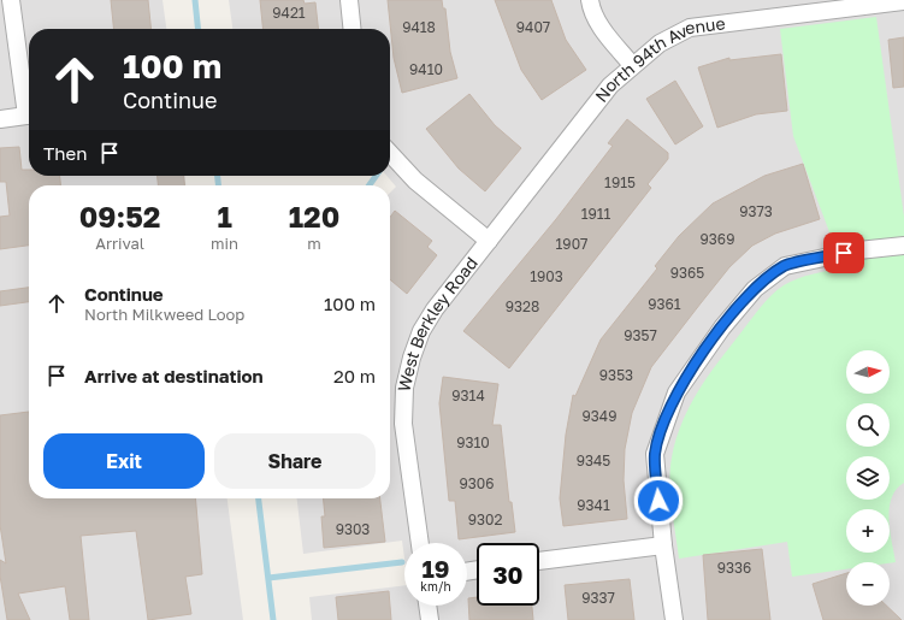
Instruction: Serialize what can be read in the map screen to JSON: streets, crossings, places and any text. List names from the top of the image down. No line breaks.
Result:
{"streets":{"street":["North 94th Avenue","West Berkley Road"]},"crossings":[["North 94th Avenue","West Berkley Road"]],"house_numbers":["9421","9418","9407","9410","1915","9373","1911","9369","1907","9365","1903","9361","9328","9357","9353","9314","9349","9310","9345","9306","9341","9302","9303","9336","9337"],"north":"right","page":{"turn":["100 m","Continue"],"then":"Then","eta":["09:52","Arrival","1","min","120","m"],"list":[{"name":"Continue","note":"North Milkweed Loop","value":"100 m"},{"name":"Arrive at destination","value":"20 m"}],"map_buttons":["+","−"],"buttons":["Exit","Share"],"speed":"19 km/h","limit":"30"}}
